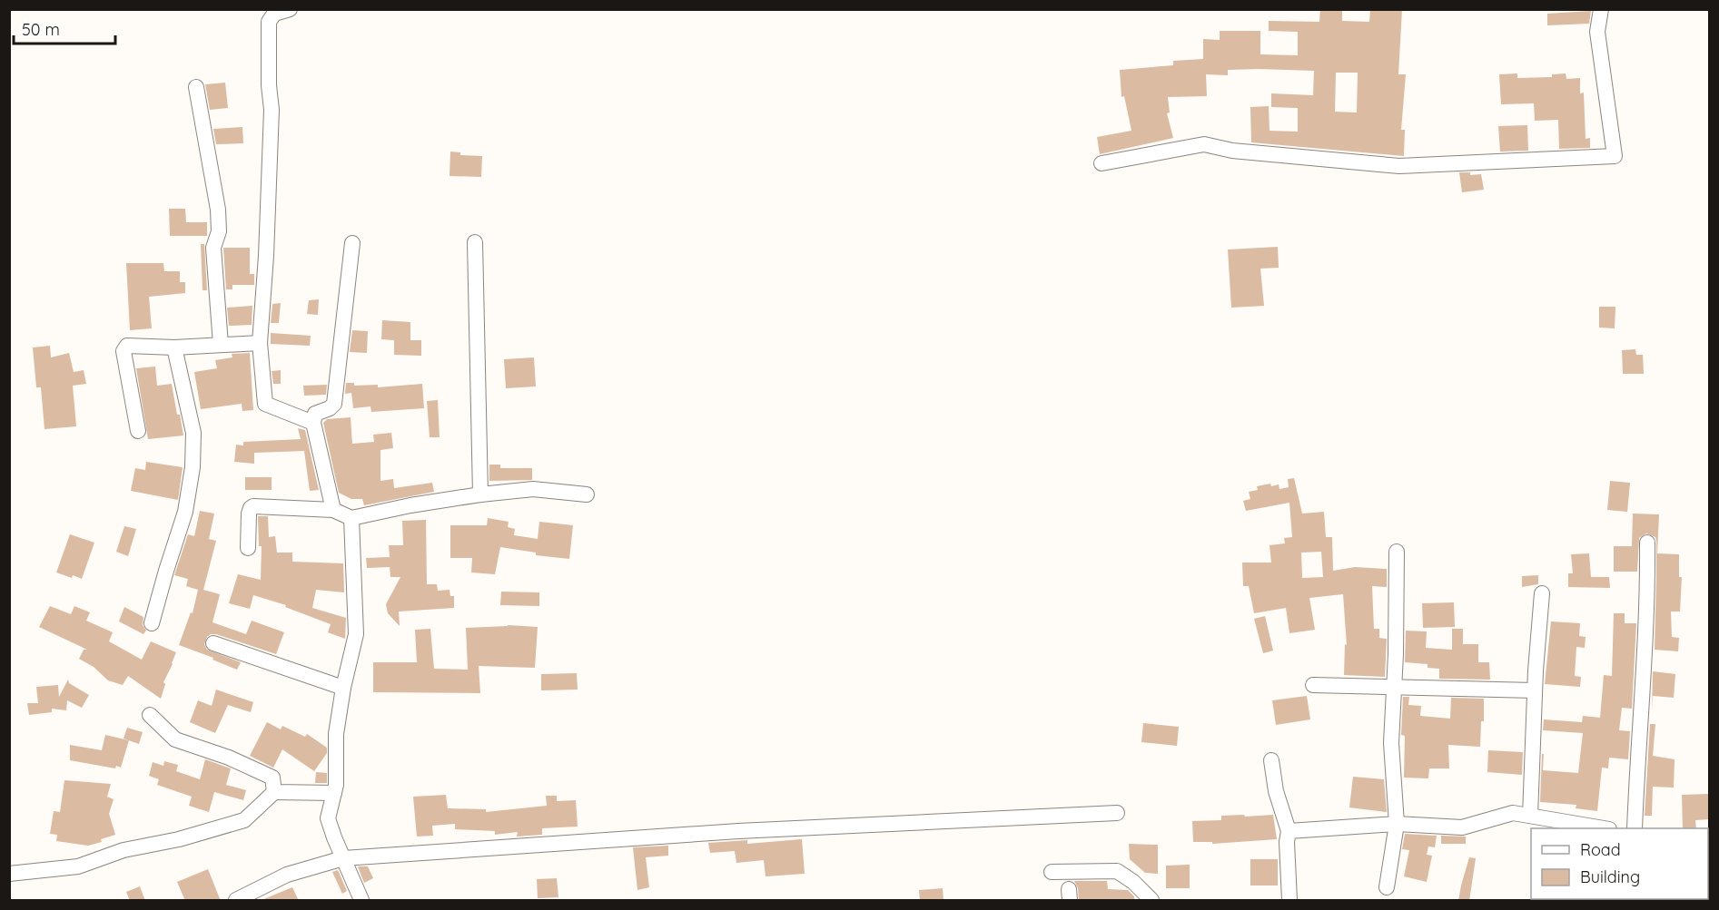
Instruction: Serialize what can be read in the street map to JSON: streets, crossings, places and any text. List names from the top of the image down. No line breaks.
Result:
{"legend":["Road","Building"],"scale_bar":"50 m"}
